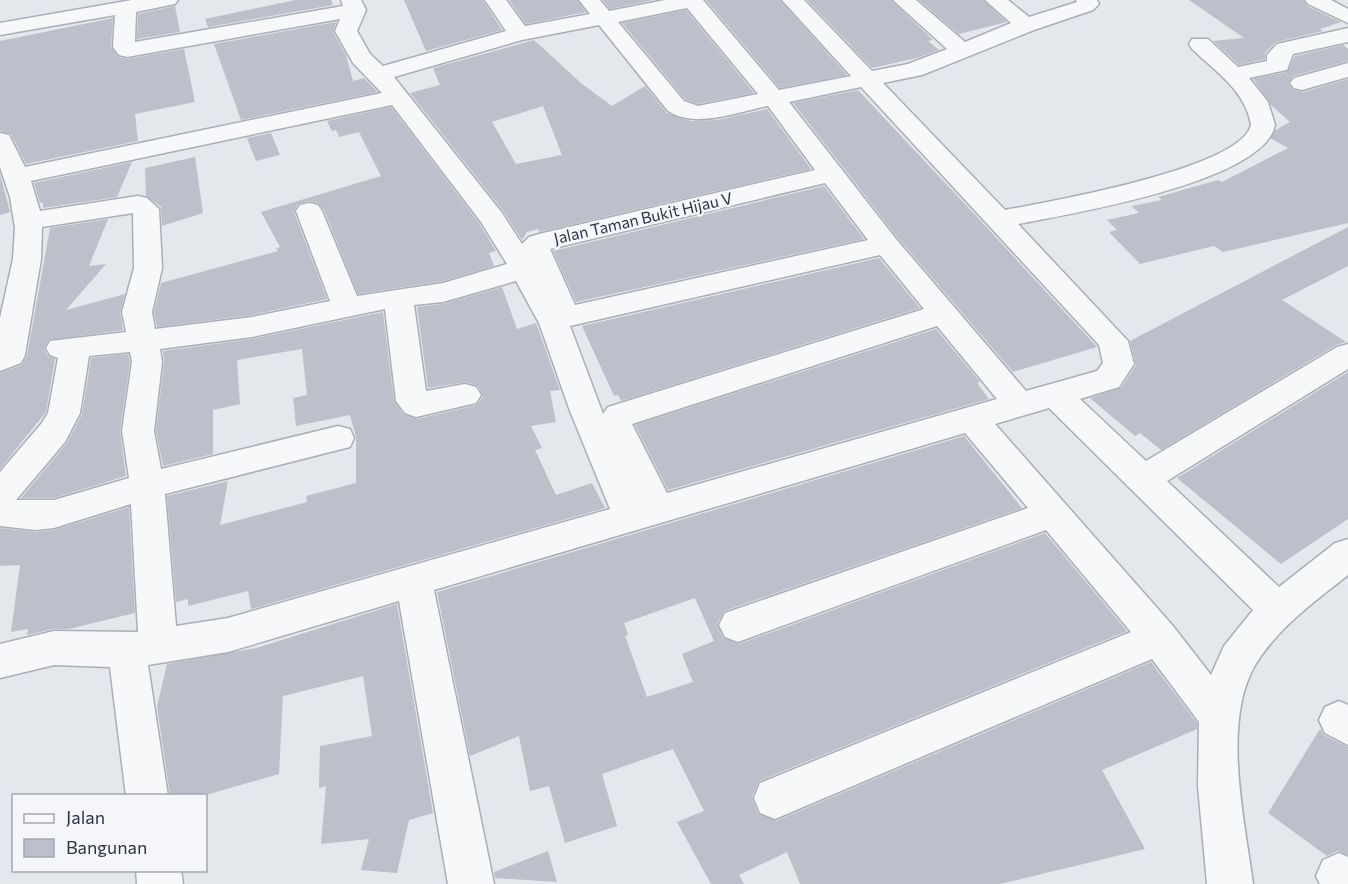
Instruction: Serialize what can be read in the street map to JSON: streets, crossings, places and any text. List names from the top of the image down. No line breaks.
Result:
{"streets":{"street":["Jalan Taman Bukit Hijau V"]},"legend":["Jalan","Bangunan"]}
